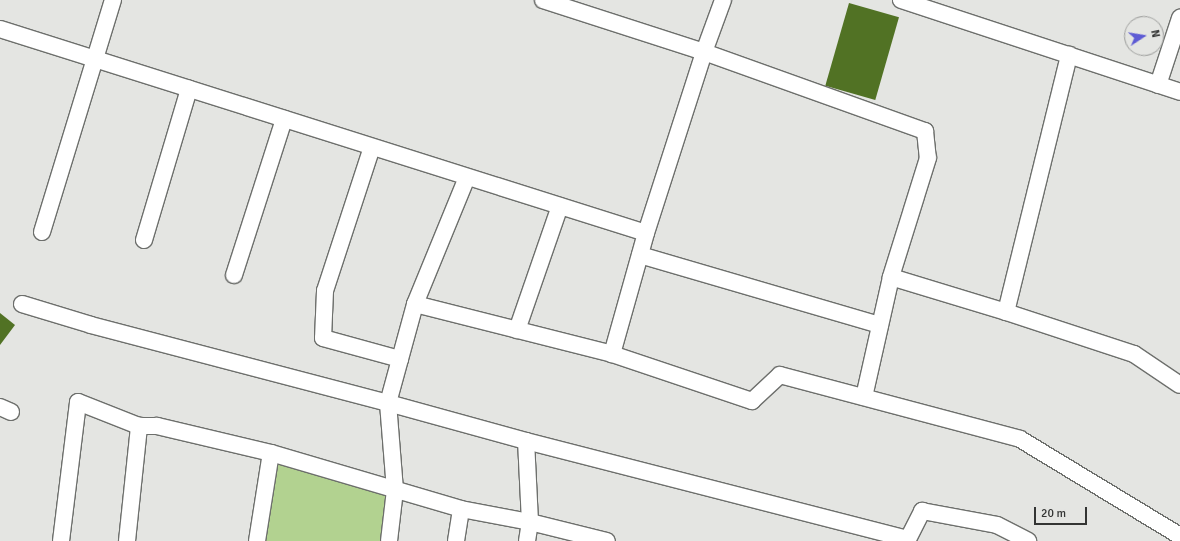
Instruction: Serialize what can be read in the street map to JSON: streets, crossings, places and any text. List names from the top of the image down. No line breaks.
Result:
{"scale_bar":"20 m","north":"right"}
